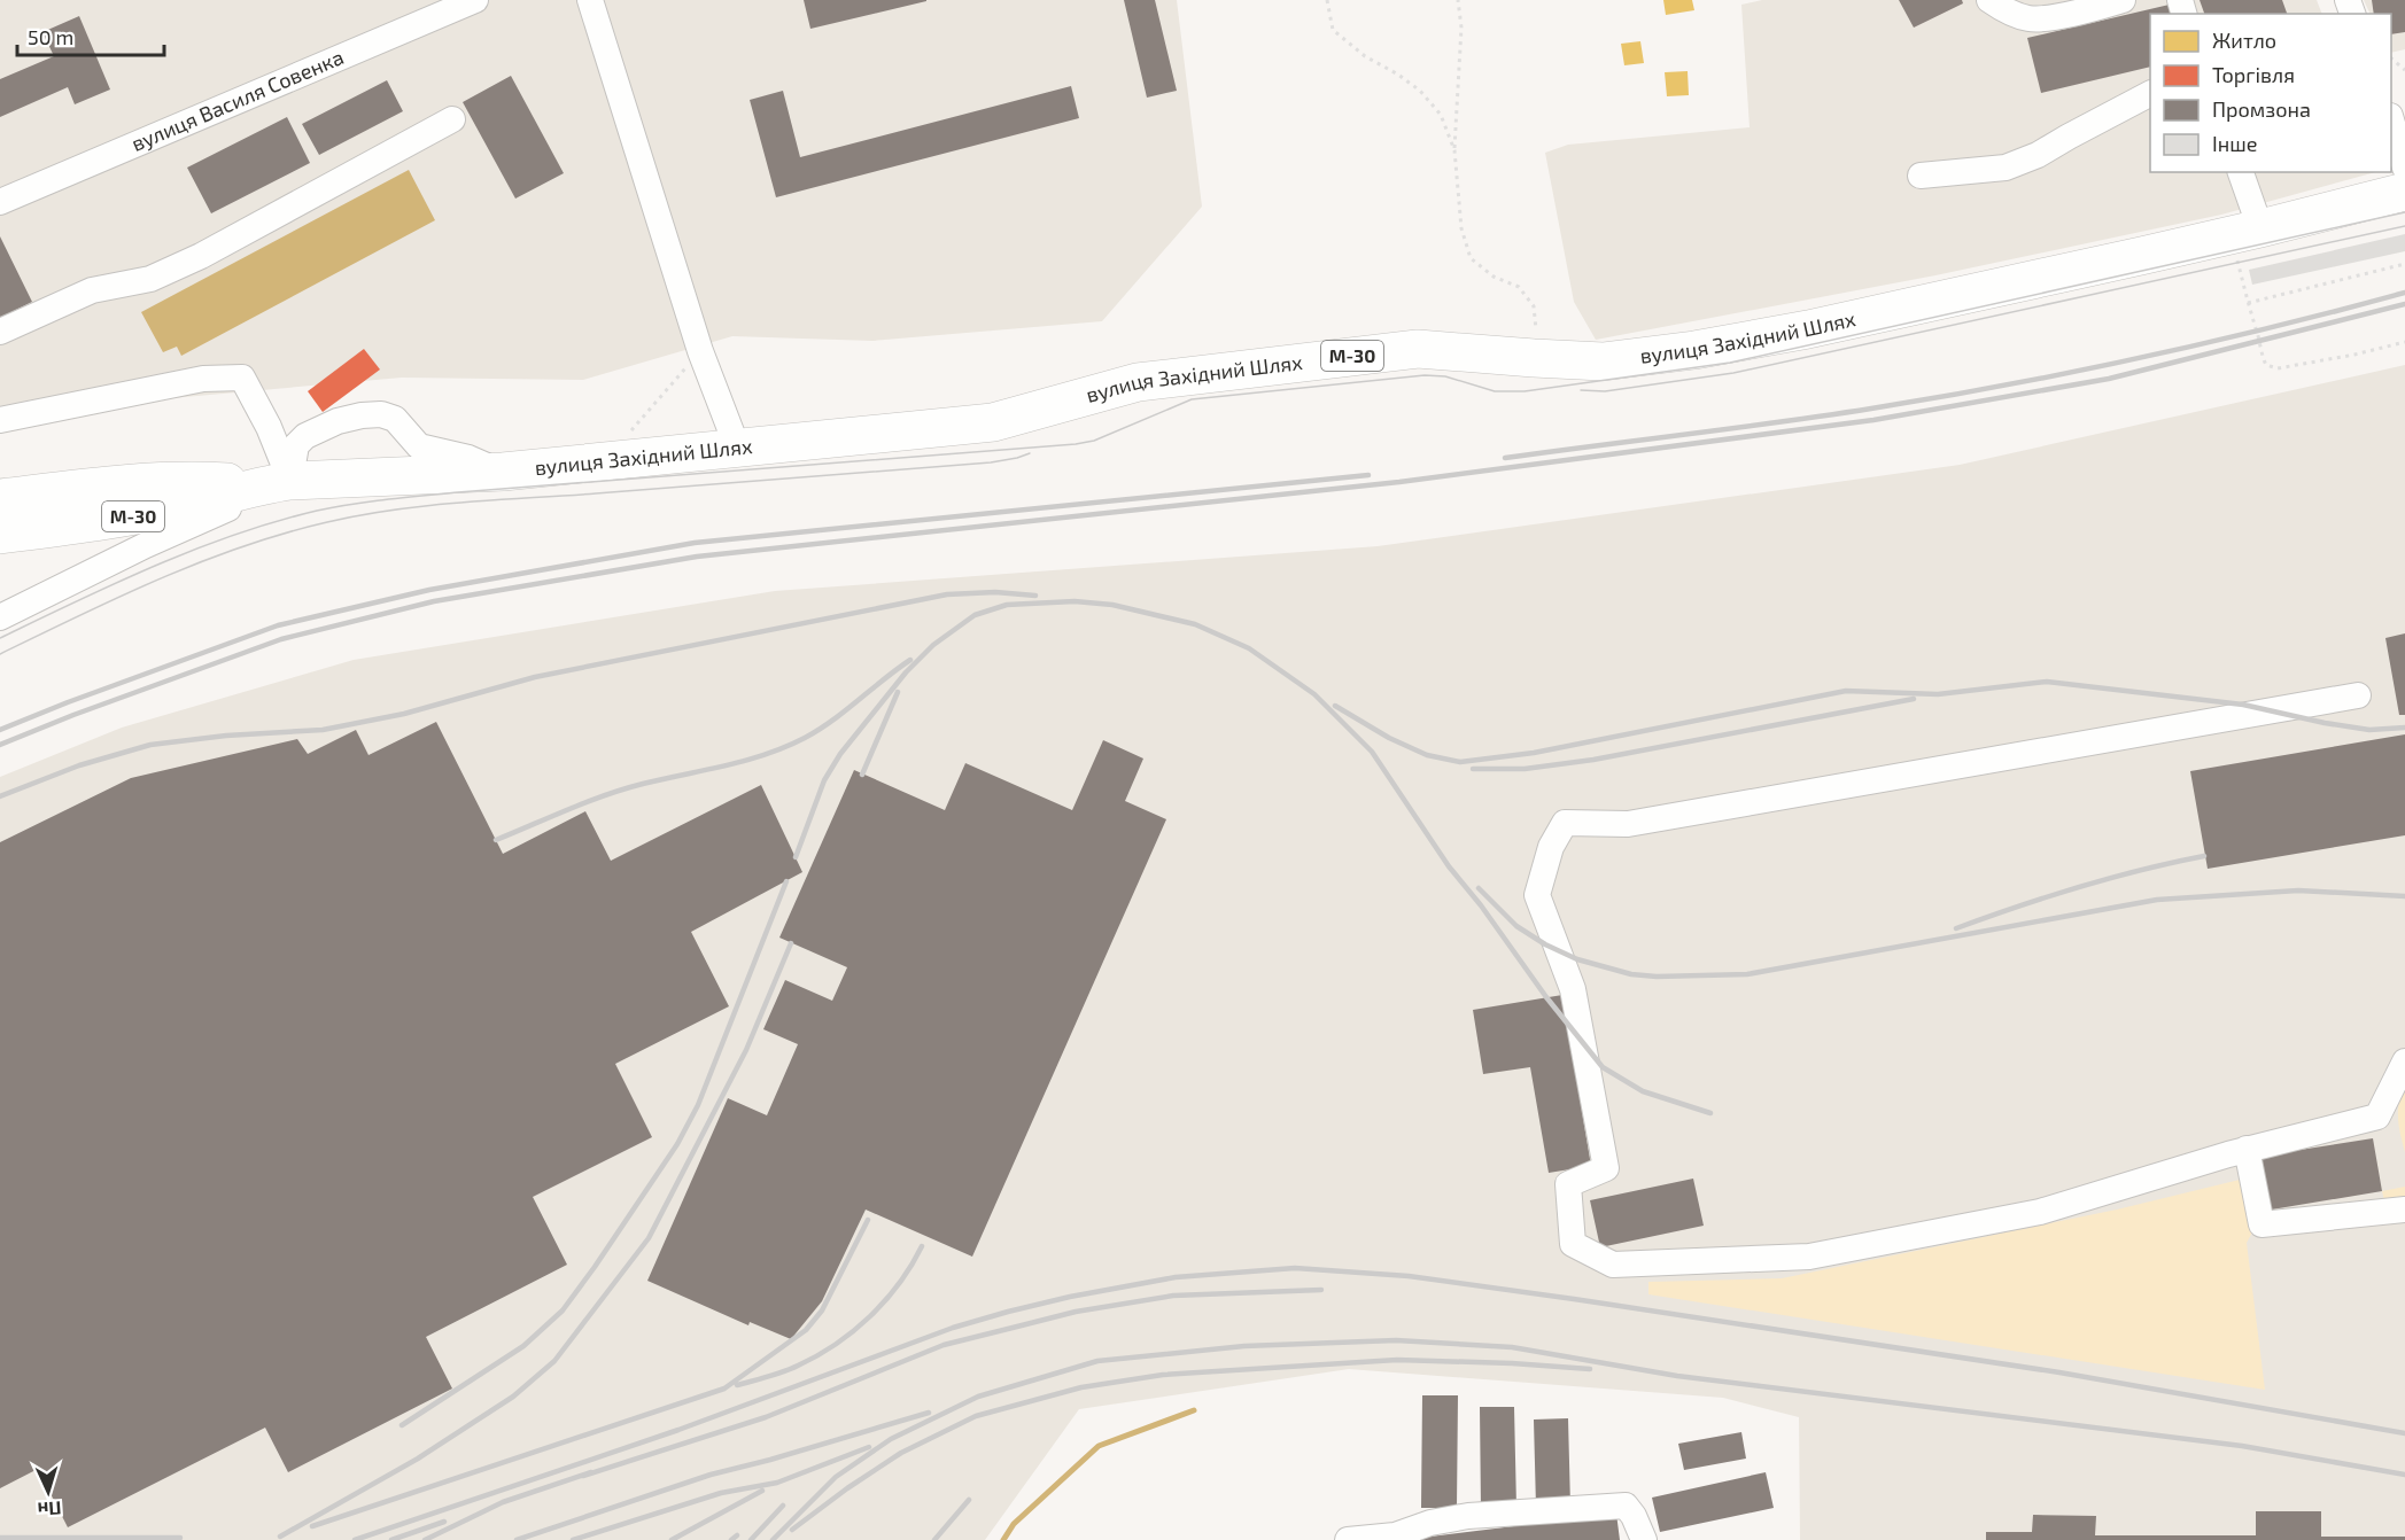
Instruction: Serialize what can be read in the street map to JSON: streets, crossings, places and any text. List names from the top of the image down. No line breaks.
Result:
{"streets":{"highway":["вулиця Західний Шлях","М-30"],"street":["вулиця Василя Совенка"]},"crossings":[["вулиця Західний Шлях","М-30"]],"legend":["Житло","Торгівля","Промзона","Інше"],"scale_bar":"50 m","north":"bottom"}
